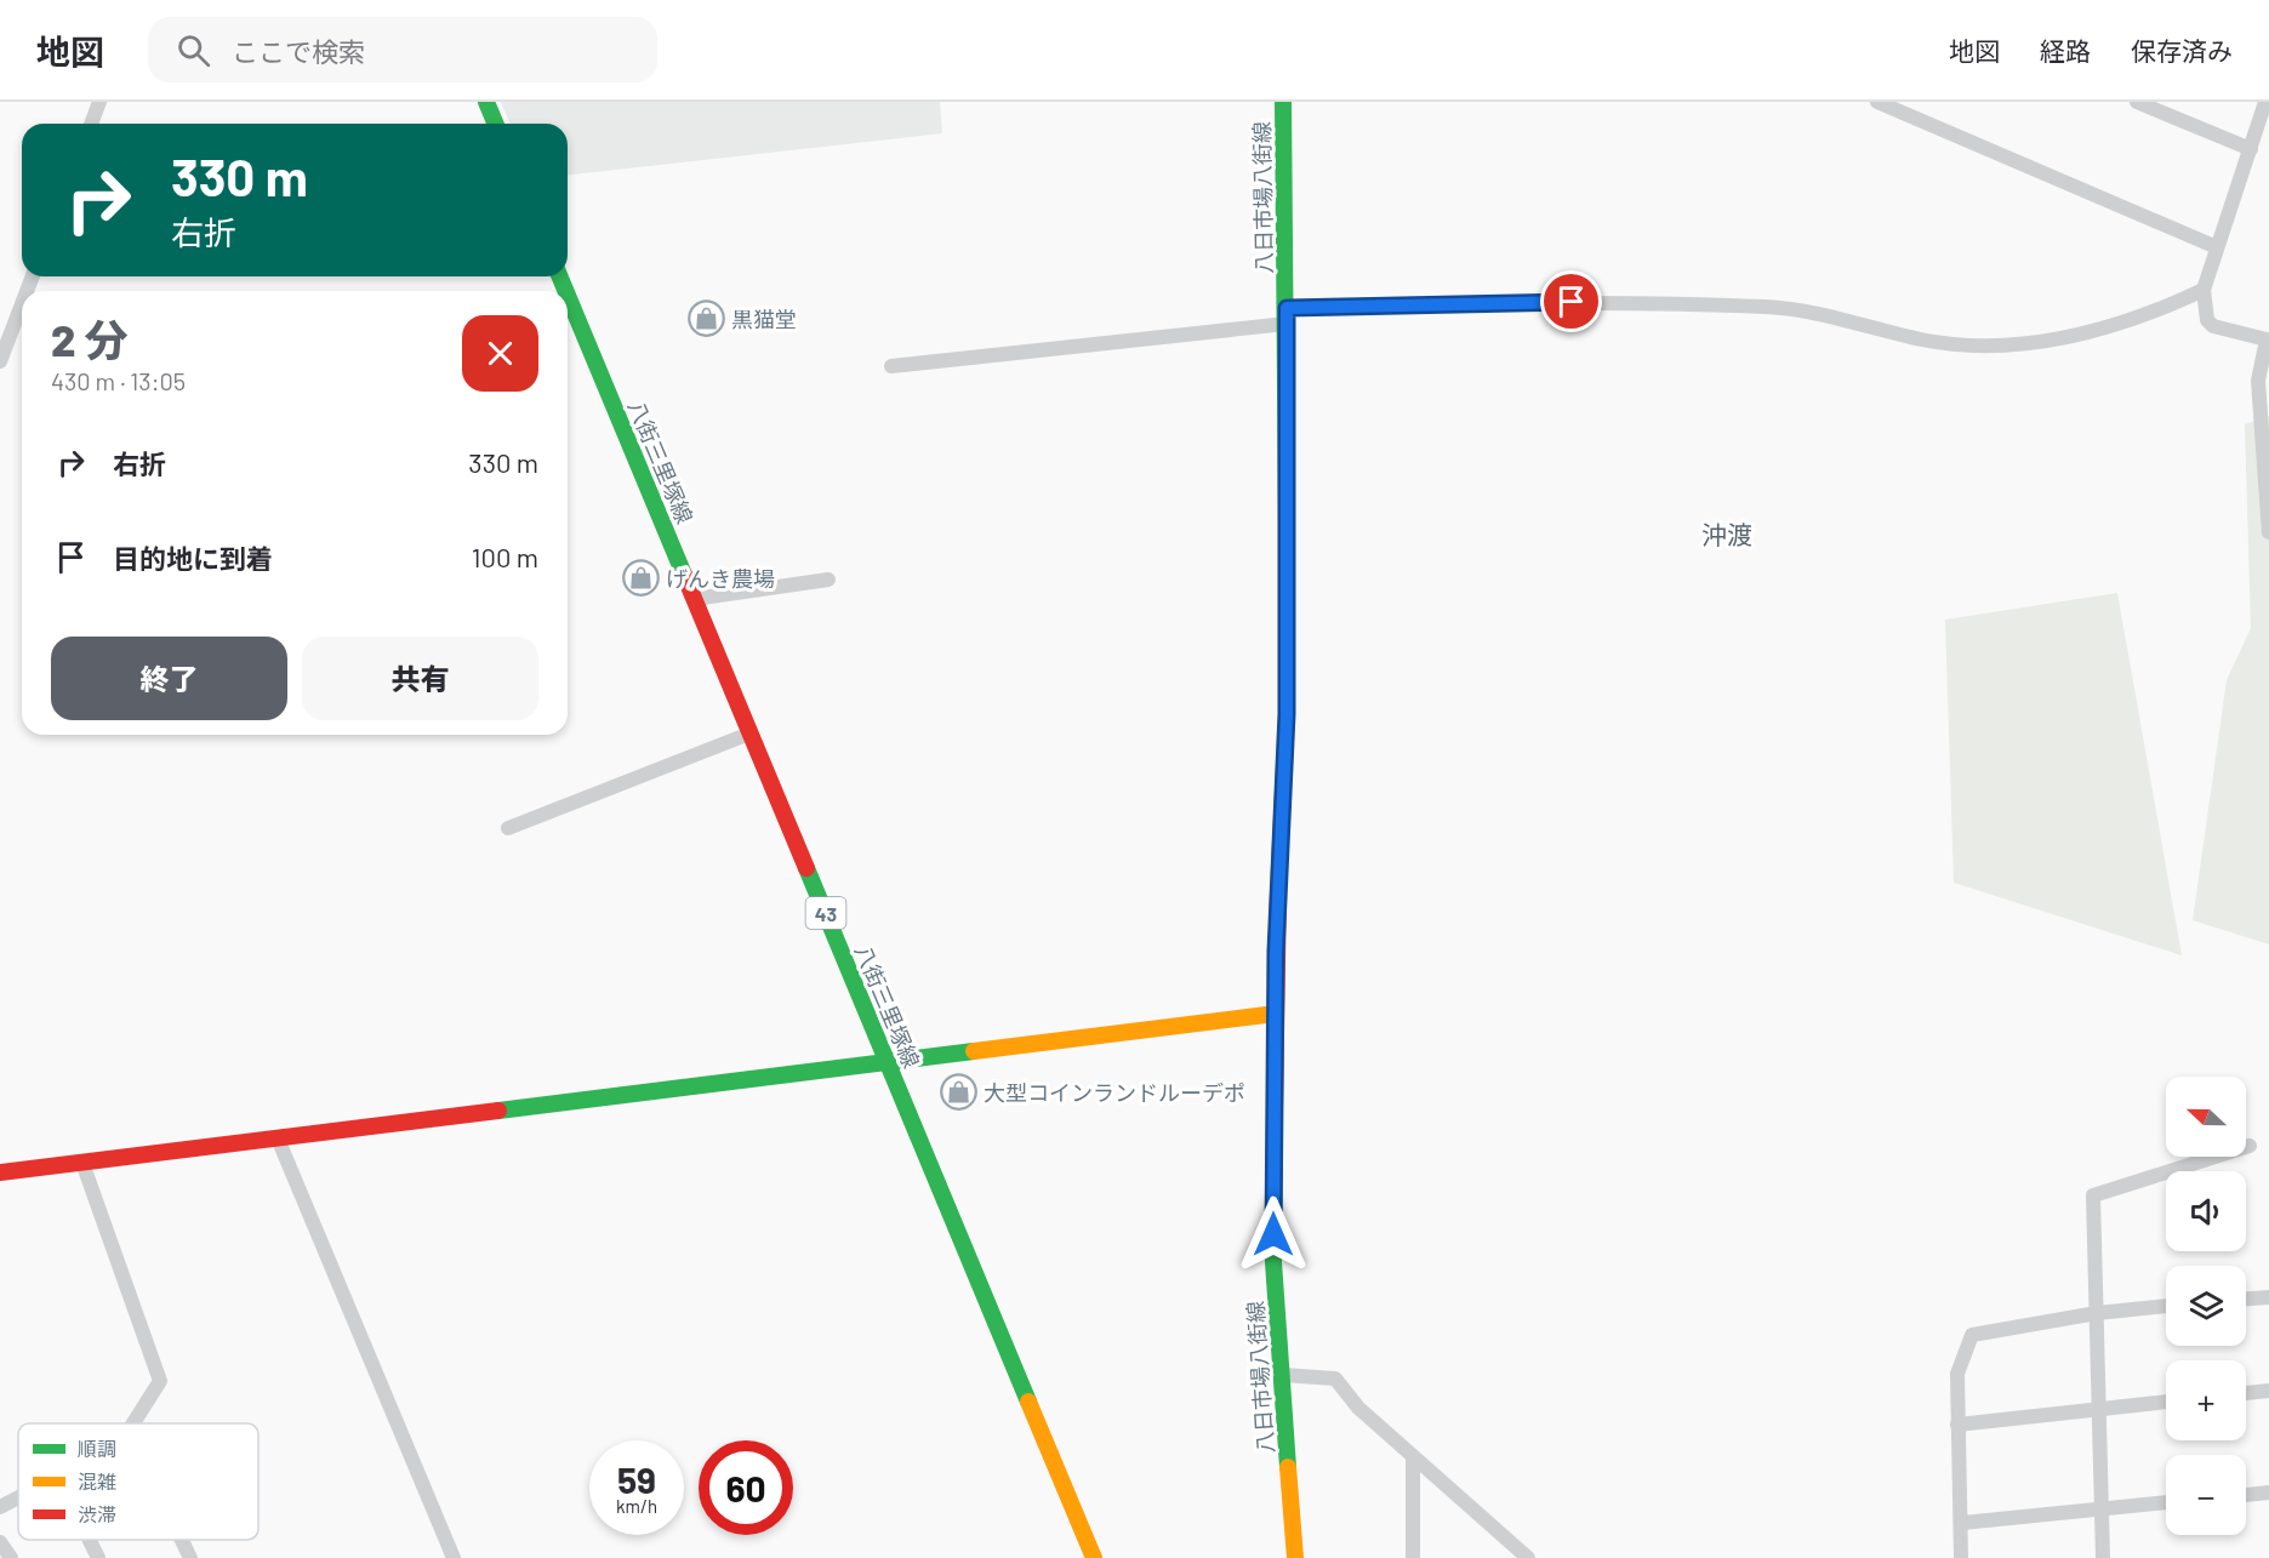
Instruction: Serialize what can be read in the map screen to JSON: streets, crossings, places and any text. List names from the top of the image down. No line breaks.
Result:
{"streets":{"main road":["八日市場八街線","八街三里塚線","43"]},"districts":["沖渡"],"places":{"shop":["黒猫堂","げんき農場","大型コインランドルーデポ"]},"legend":["順調","混雑","渋滞"],"north":"left","page":{"header":"地図","search":"ここで検索","nav":["地図","経路","保存済み"],"turn":["330 m","右折"],"heading":["2 分","430 m · 13:05"],"list":[{"name":"右折","value":"330 m"},{"name":"目的地に到着","value":"100 m"}],"buttons":["終了","共有"],"map_buttons":["+","−"],"speed":"59 km/h","limit":"60"}}
